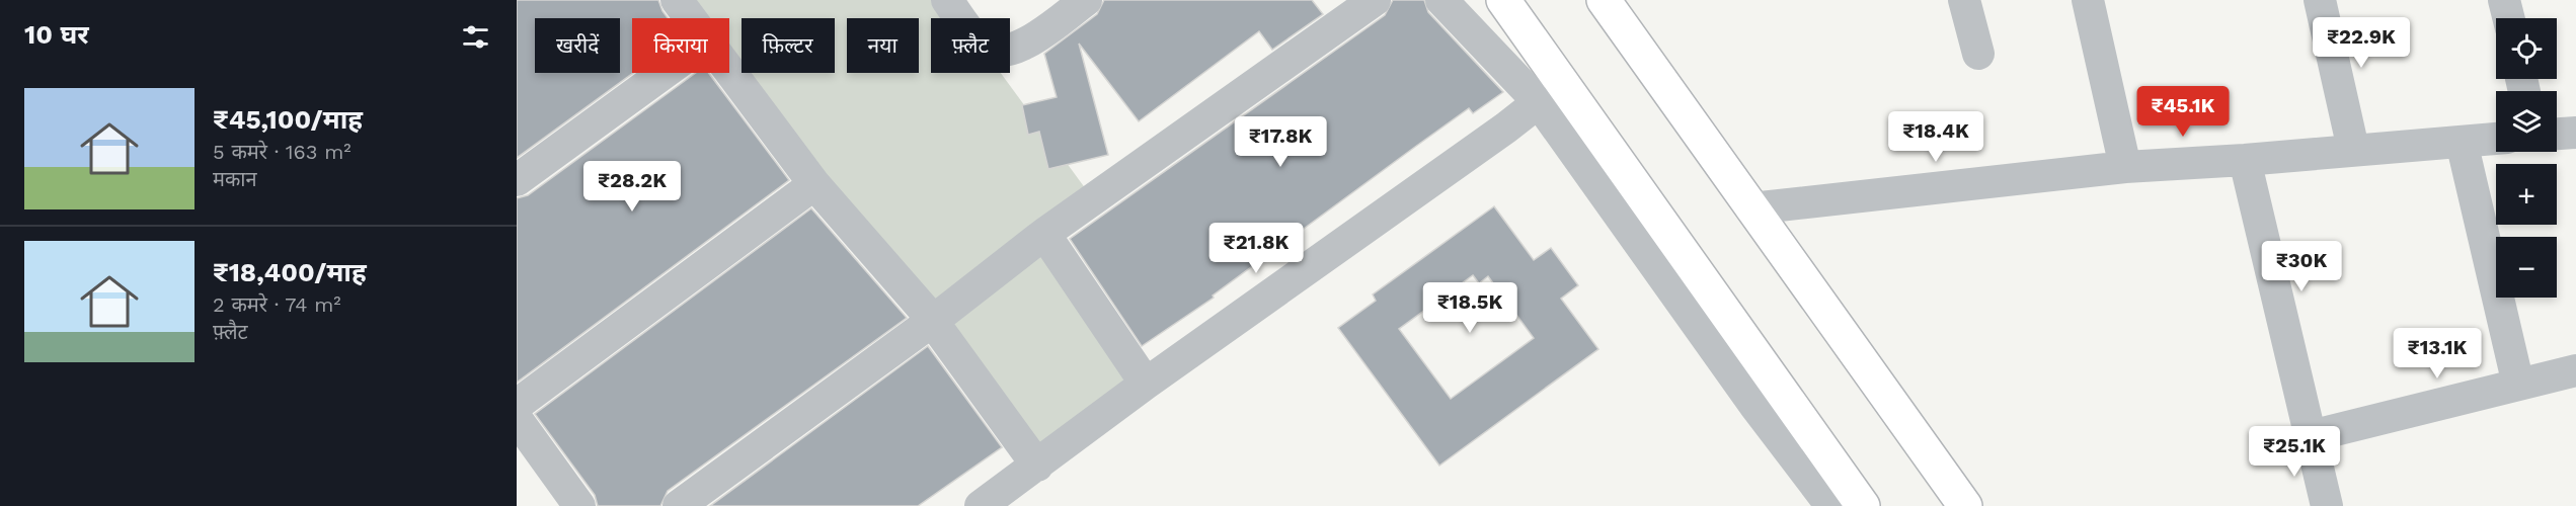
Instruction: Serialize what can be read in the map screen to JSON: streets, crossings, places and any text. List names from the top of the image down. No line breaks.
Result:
{"page":{"heading":"10 घर","price":["₹22.9K","₹45.1K","₹18.4K","₹17.8K","₹28.2K","₹21.8K","₹30K","₹18.5K","₹13.1K","₹25.1K"],"map_buttons":["+","−"],"chip":["खरीदें","किराया","फ़िल्टर","नया","फ़्लैट"],"list":[{"name":"₹45,100/माह","note":"5 कमरे · 163 m² · मकान"},{"name":"₹18,400/माह","note":"2 कमरे · 74 m² · फ़्लैट"}]}}
